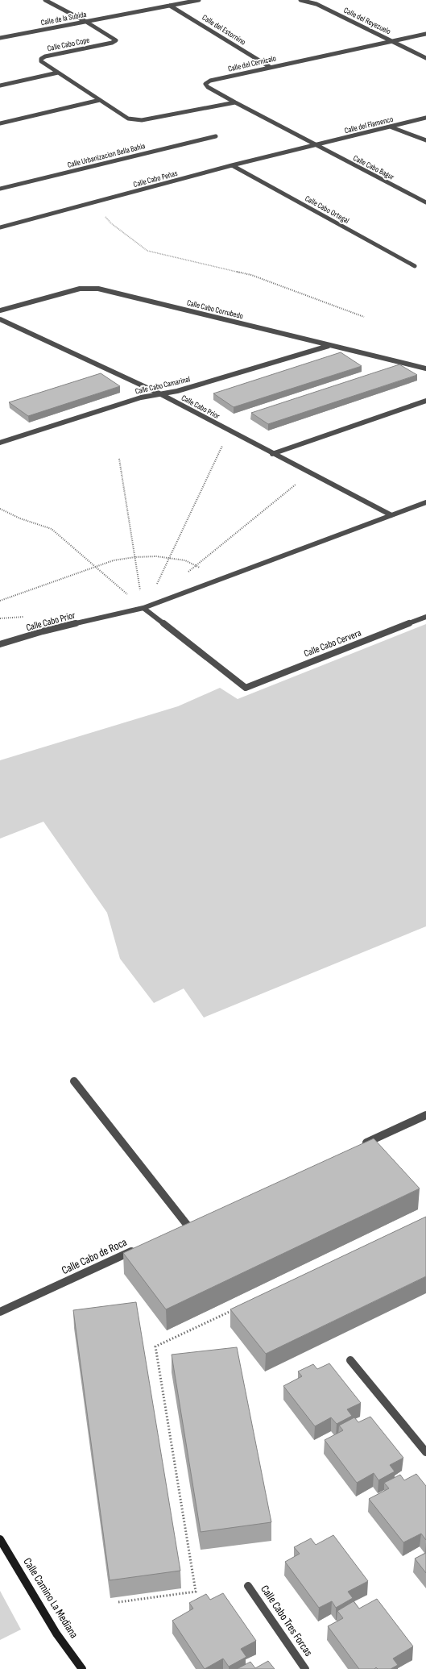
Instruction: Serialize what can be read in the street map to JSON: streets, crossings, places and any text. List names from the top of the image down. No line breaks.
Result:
{"streets":{"street":["Calle de la Subida","Calle del Reyezuelo","Calle del Estornino","Calle Cabo Cope","Calle del Cernicalo","Calle del Flamenco","Calle Urbanizacion Bella Bahia","Calle Cabo Bagur","Calle Cabo Peñas","Calle Cabo Ortegal","Calle Cabo Corrubedo","Calle Cabo Camarinal","Calle Cabo Prior","Calle Cabo Cervera","Calle Cabo de Roca","Calle Camino La Mediana","Calle Cabo Tres Forcas"]},"crossings":[["Calle de la Subida","Calle del Estornino"],["Calle de la Subida","Calle Cabo Cope"],["Calle del Reyezuelo","Calle del Cernicalo"],["Calle del Estornino","Calle del Cernicalo"],["Calle Cabo Cope","Calle del Cernicalo"],["Calle del Cernicalo","Calle del Flamenco"],["Calle del Cernicalo","Calle Cabo Bagur"],["Calle del Cernicalo","Calle Cabo Peñas"],["Calle del Flamenco","Calle Cabo Bagur"],["Calle del Flamenco","Calle Cabo Peñas"],["Calle Cabo Bagur","Calle Cabo Peñas"],["Calle Cabo Peñas","Calle Cabo Ortegal"],["Calle Cabo Corrubedo","Calle Cabo Camarinal"],["Calle Cabo Camarinal","Calle Cabo Prior"],["Calle Cabo Prior","Calle Cabo Cervera"]]}
